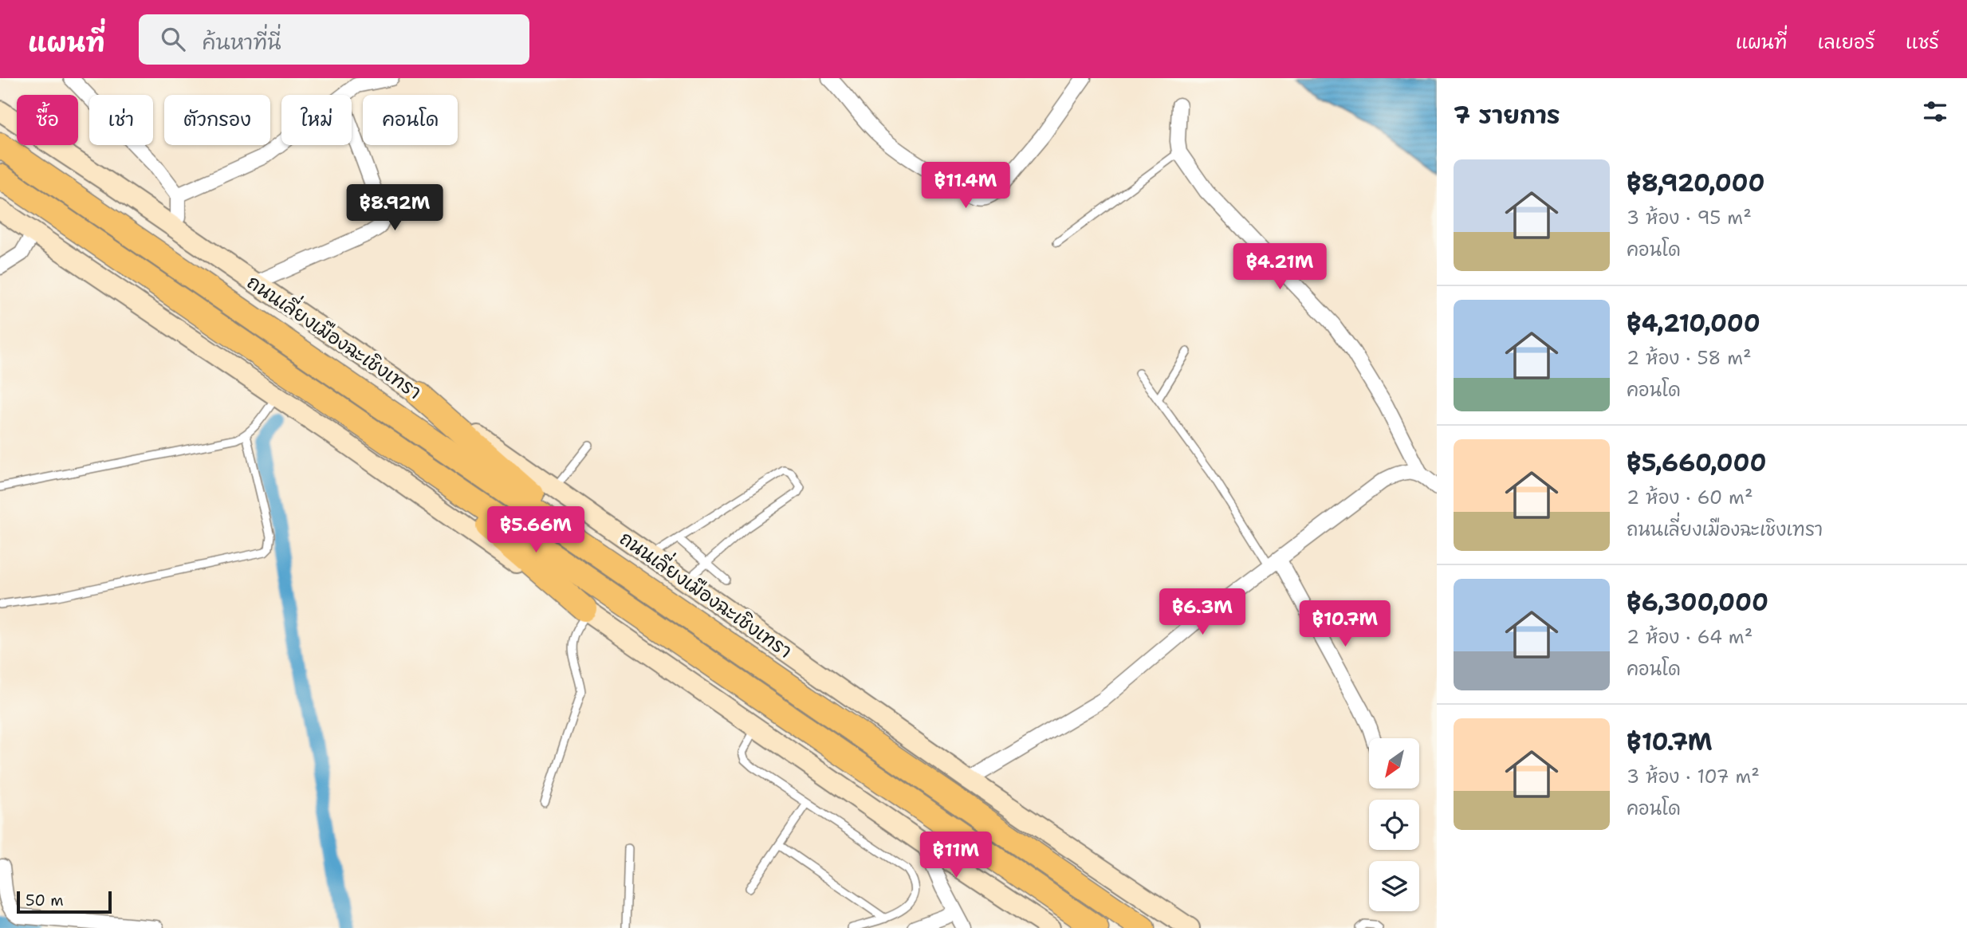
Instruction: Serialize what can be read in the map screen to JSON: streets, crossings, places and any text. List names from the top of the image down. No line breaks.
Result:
{"streets":{"highway":["ถนนเลี่ยงเมืองฉะเชิงเทรา"]},"scale_bar":"50 m","north":"bottom left","page":{"header":"แผนที่","search":"ค้นหาที่นี่","nav":["แผนที่","เลเยอร์","แชร์"],"heading":"7 รายการ","chip":["ซื้อ","เช่า","ตัวกรอง","ใหม่","คอนโด"],"list":[{"name":"฿8,920,000","note":"3 ห้อง · 95 m² · คอนโด"},{"name":"฿4,210,000","note":"2 ห้อง · 58 m² · คอนโด"},{"name":"฿5,660,000","note":"2 ห้อง · 60 m² · ถนนเลี่ยงเมืองฉะเชิงเทรา"},{"name":"฿6,300,000","note":"2 ห้อง · 64 m² · คอนโด"},{"name":"฿10.7M","note":"3 ห้อง · 107 m² · คอนโด"}],"price":["฿11.4M","฿8.92M","฿4.21M","฿5.66M","฿6.3M","฿10.7M","฿11M"],"scale":"50 m"}}
